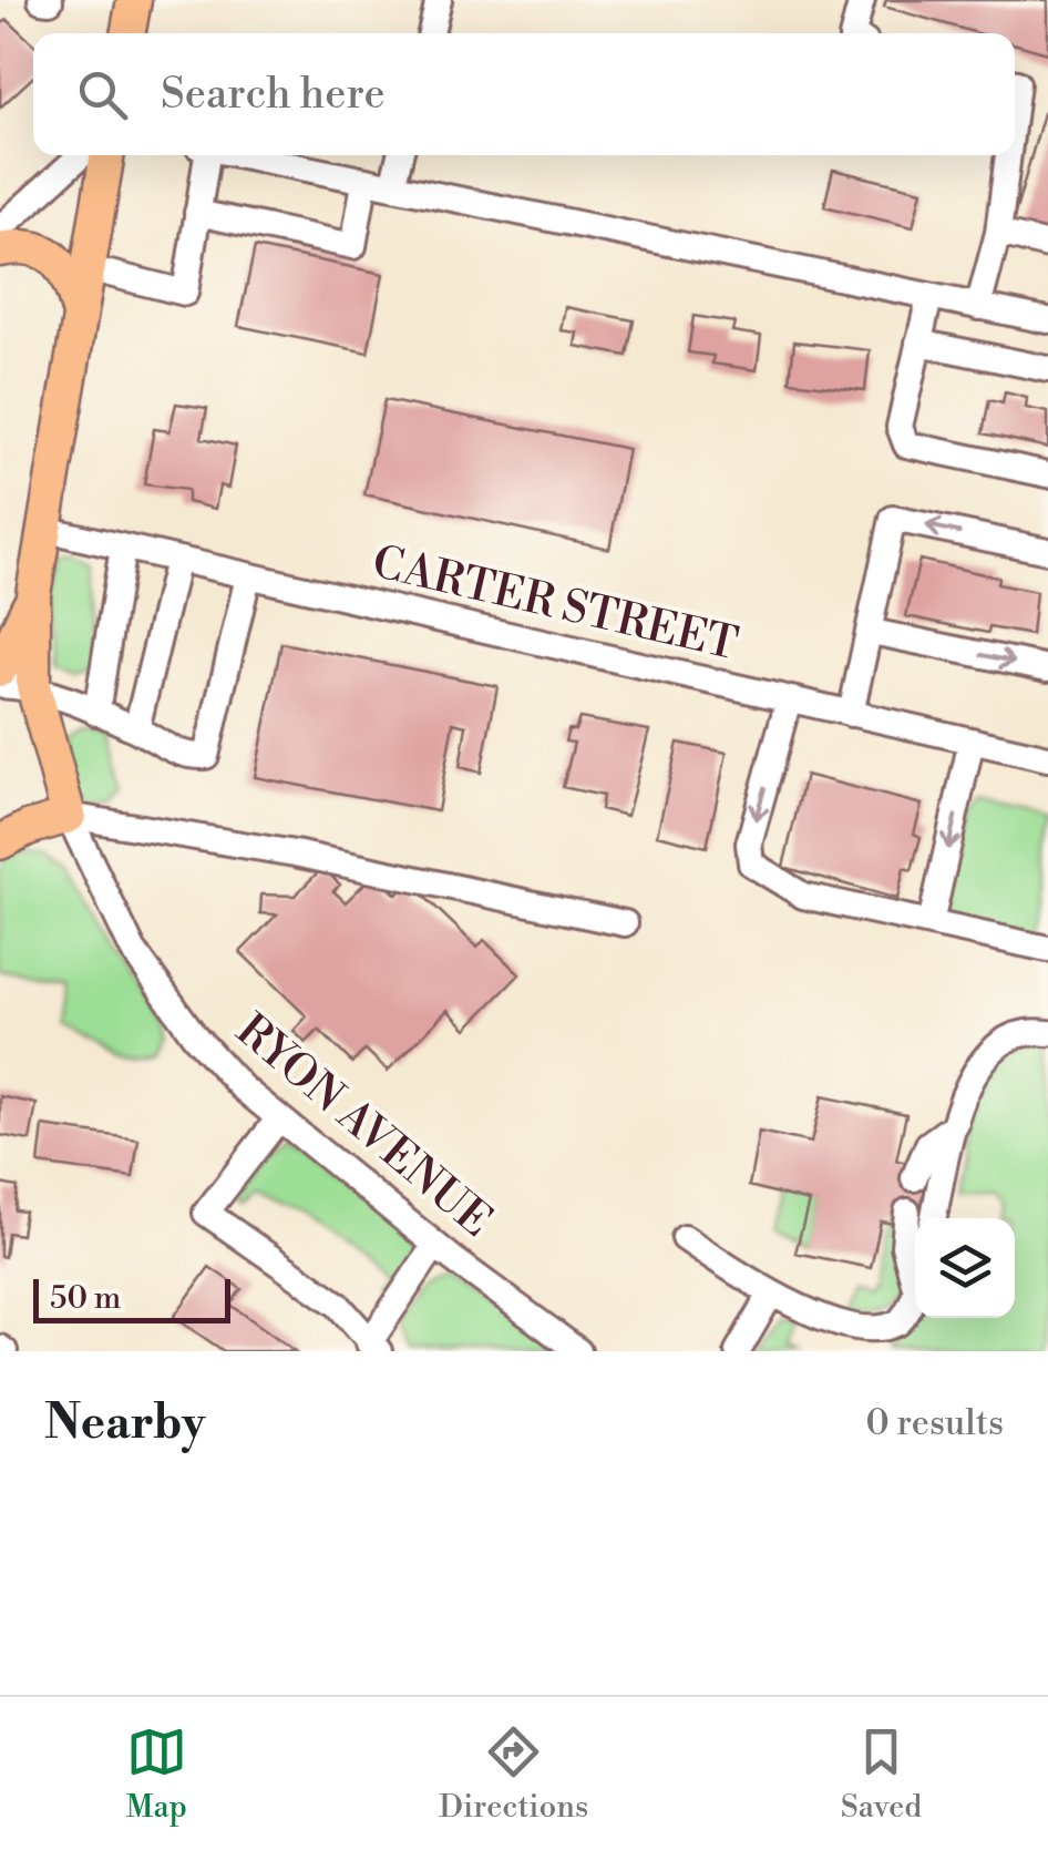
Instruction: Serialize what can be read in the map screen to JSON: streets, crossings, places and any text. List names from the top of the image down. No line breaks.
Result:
{"streets":{"street":["CARTER STREET","RYON AVENUE"]},"scale_bar":"50 m","page":{"search":"Search here","scale":"50 m","heading":["Nearby","0 results"],"nav":["Map","Directions","Saved"]}}
